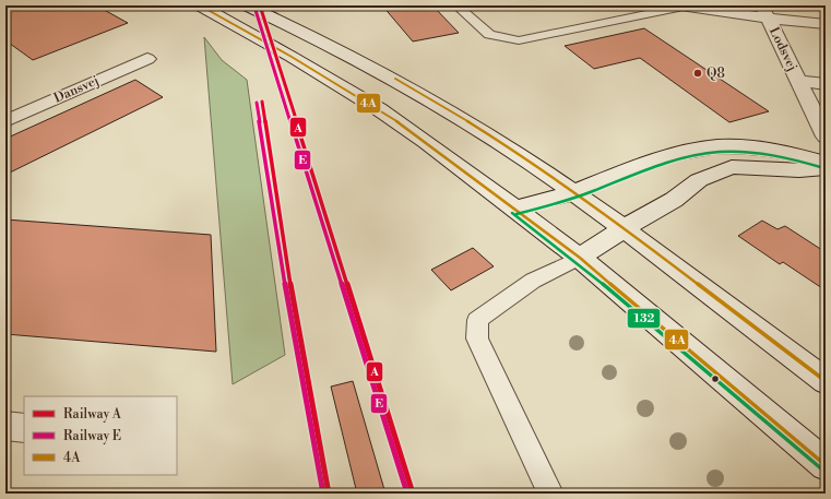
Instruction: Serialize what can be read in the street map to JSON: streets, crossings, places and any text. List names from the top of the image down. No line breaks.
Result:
{"streets":{"main road":["Lodsvej","Dansvej"]},"places":["Q8"],"lines":["rail line A","transit line 4A","rail line E","transit line 132"],"legend":["Railway A","Railway E","4A"]}
